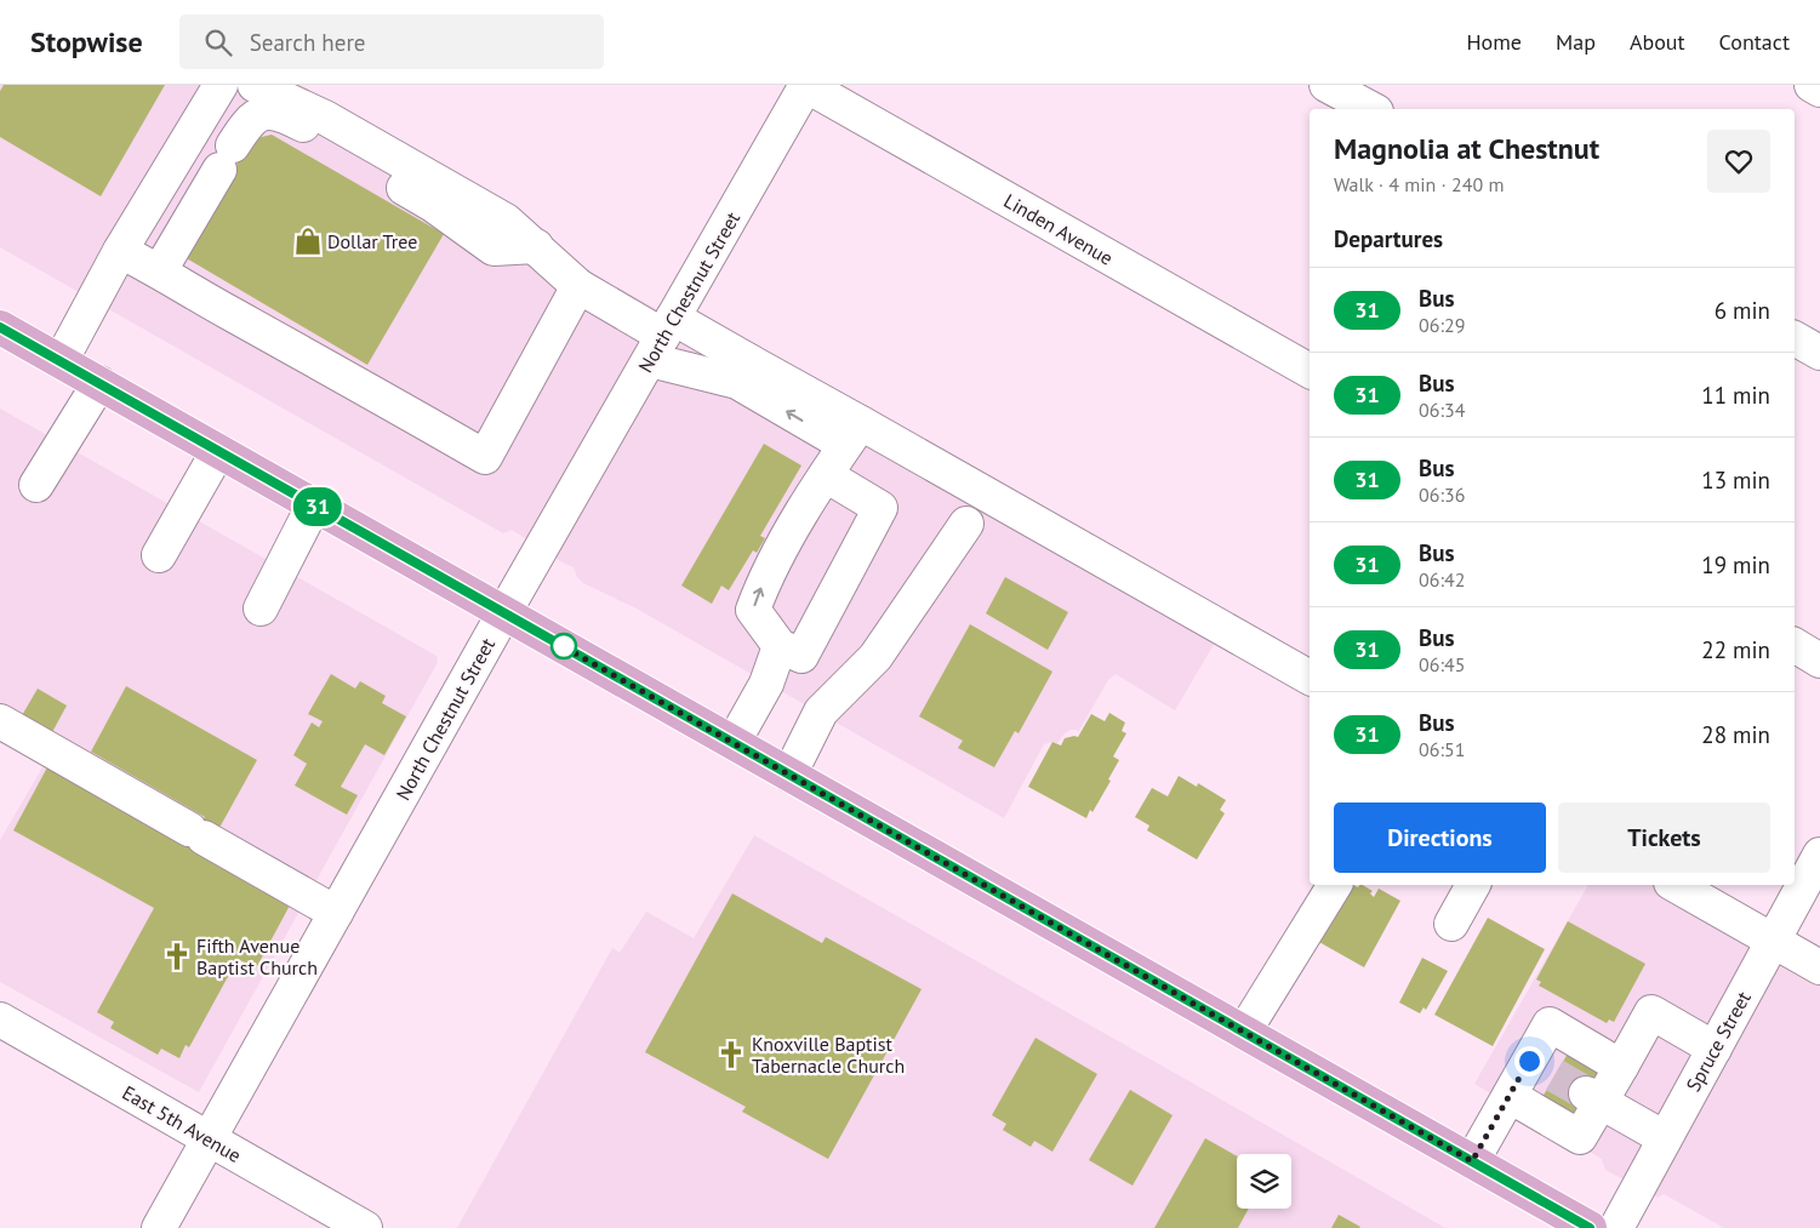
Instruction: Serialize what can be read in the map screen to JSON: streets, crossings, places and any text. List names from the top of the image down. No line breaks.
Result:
{"streets":{"street":["Linden Avenue","North Chestnut Street","Spruce Street","East 5th Avenue"]},"crossings":[["Linden Avenue","North Chestnut Street"],["North Chestnut Street","East 5th Avenue"]],"places":{"shop":["Dollar Tree"],"church":["Fifth Avenue Baptist Church","Knoxville Baptist Tabernacle Church"]},"lines":["bus line 31"],"page":{"header":"Stopwise","search":"Search here","nav":["Home","Map","About","Contact"],"on_map":"31","heading":[["Magnolia at Chestnut","Walk · 4 min · 240 m"],"Departures"],"list":[{"mark":"31","name":"Bus","note":"06:29","value":"6 min"},{"mark":"31","name":"Bus","note":"06:34","value":"11 min"},{"mark":"31","name":"Bus","note":"06:36","value":"13 min"},{"mark":"31","name":"Bus","note":"06:42","value":"19 min"},{"mark":"31","name":"Bus","note":"06:45","value":"22 min"},{"mark":"31","name":"Bus","note":"06:51","value":"28 min"}],"buttons":["Directions","Tickets"]}}
